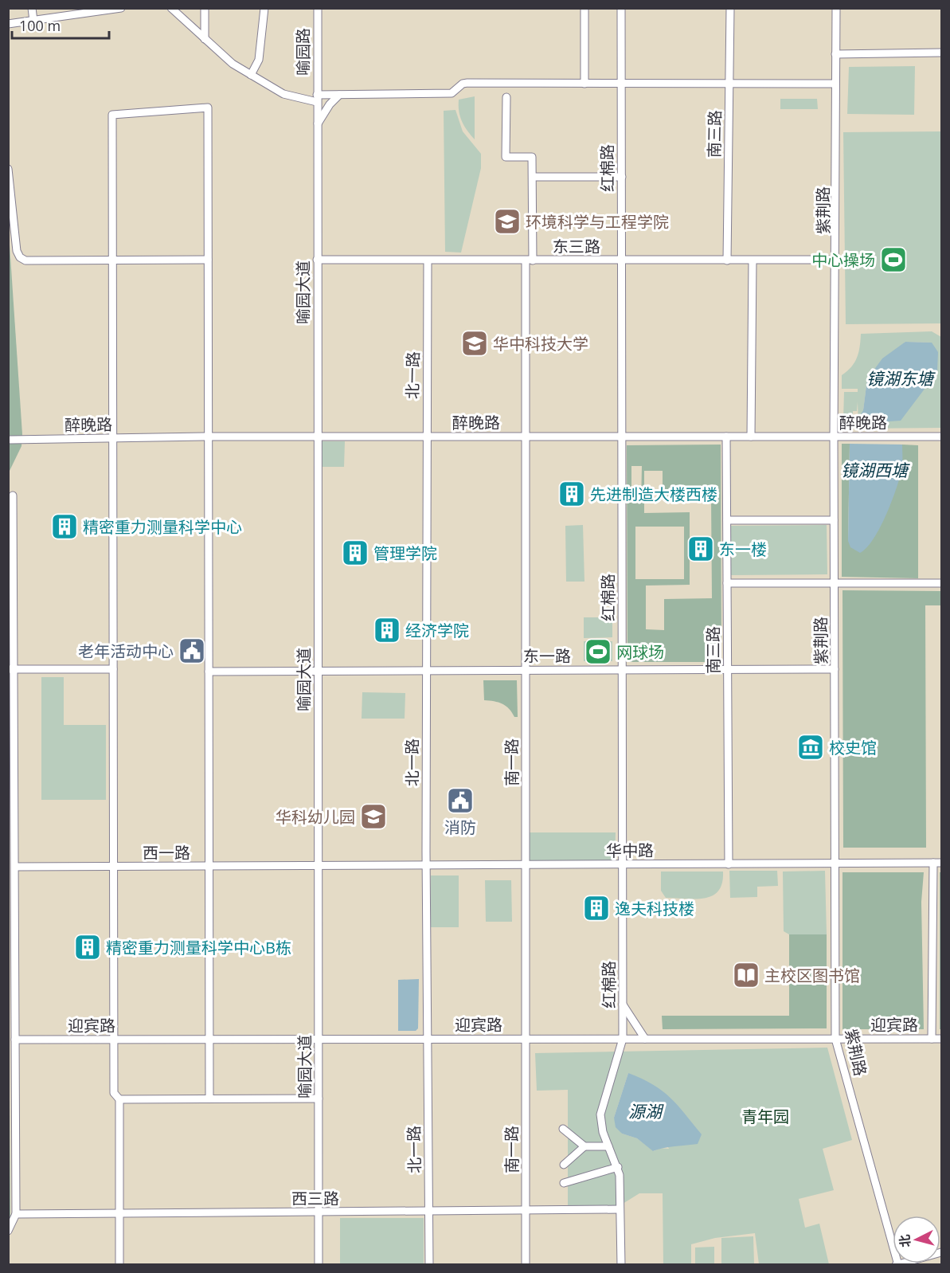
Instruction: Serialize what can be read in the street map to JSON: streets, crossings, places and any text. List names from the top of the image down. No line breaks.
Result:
{"streets":{"street":["喻园路","南三路","红棉路","紫荆路","东三路","喻园大道","北一路","醉晚路","东一路","南一路","华中路","西一路","迎宾路","西三路"]},"crossings":[["喻园路","喻园大道"],["南三路","东三路"],["南三路","醉晚路"],["南三路","东一路"],["南三路","华中路"],["红棉路","东三路"],["红棉路","醉晚路"],["红棉路","东一路"],["红棉路","华中路"],["红棉路","迎宾路"],["红棉路","西三路"],["紫荆路","东三路"],["紫荆路","醉晚路"],["紫荆路","东一路"],["紫荆路","华中路"],["紫荆路","迎宾路"],["东三路","喻园大道"],["东三路","北一路"],["东三路","南一路"],["喻园大道","醉晚路"],["喻园大道","东一路"],["喻园大道","华中路"],["喻园大道","西一路"],["喻园大道","迎宾路"],["喻园大道","西三路"],["北一路","醉晚路"],["北一路","东一路"],["北一路","华中路"],["北一路","迎宾路"],["北一路","西三路"],["醉晚路","南一路"],["东一路","南一路"],["南一路","华中路"],["南一路","迎宾路"],["南一路","西三路"],["华中路","西一路"]],"water":["镜湖东塘","镜湖西塘","源湖"],"parks":["青年园"],"places":{"school or university":["环境科学与工程学院","华中科技大学","华科幼儿园"],"sports":["中心操场","网球场"],"building":["先进制造大楼西楼","精密重力测量科学中心","东一楼","管理学院","经济学院","逸夫科技楼","精密重力测量科学中心B栋"],"public building":["老年活动中心","消防"],"museum":["校史馆"],"library":["主校区图书馆"]},"scale_bar":"100 m","north":"left"}
